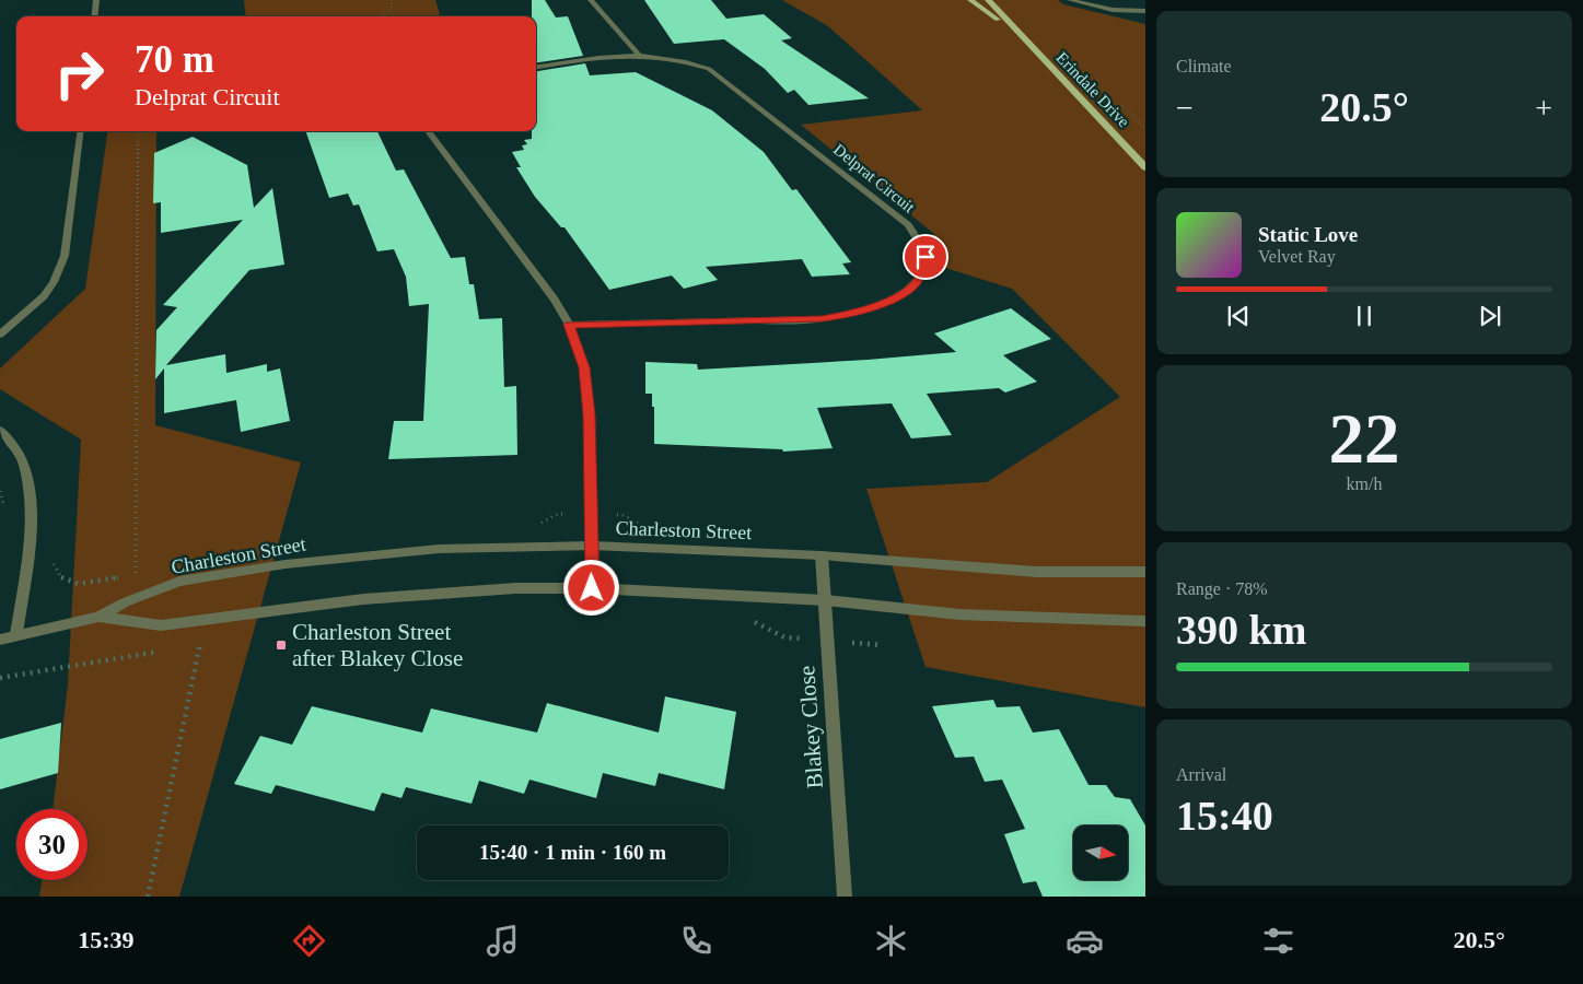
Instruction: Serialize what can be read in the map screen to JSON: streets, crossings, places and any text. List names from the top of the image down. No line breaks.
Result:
{"streets":{"main road":["Erindale Drive"],"street":["Delprat Circuit","Charleston Street","Blakey Close"]},"crossings":[["Charleston Street","Blakey Close"]],"places":{"transit":["Charleston Street after Blakey Close"]},"north":"right","page":{"tile":["Climate",["22","km/h"],["Range · 78%","390 km"],["Arrival","15:40"]],"turn":["70 m","Delprat Circuit"],"heat":["−","20.5°","+"],"song":["Static Love","Velvet Ray"],"limit":"30","trip":"15:40 · 1 min · 160 m","tabs":["15:39","20.5°"]}}
